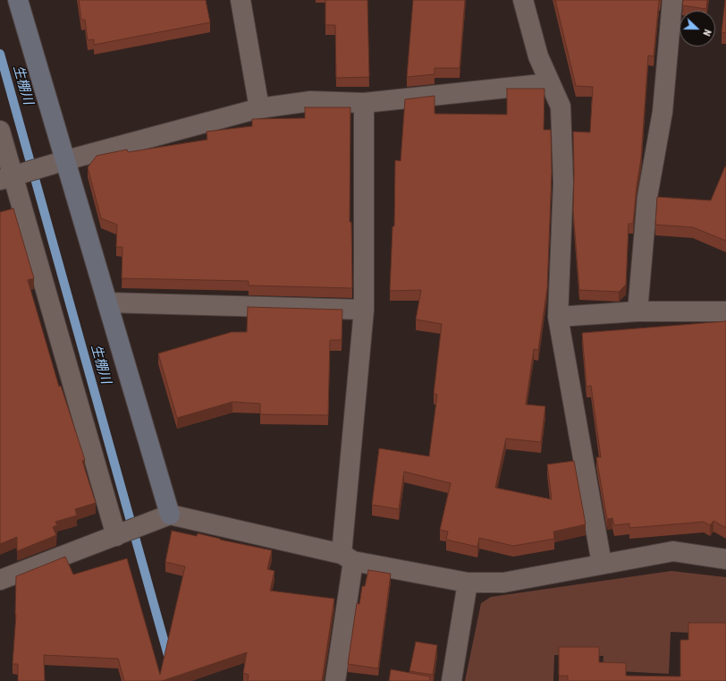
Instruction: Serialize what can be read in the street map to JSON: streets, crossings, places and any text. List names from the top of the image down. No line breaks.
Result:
{"water":["生棚川"],"north":"right"}
